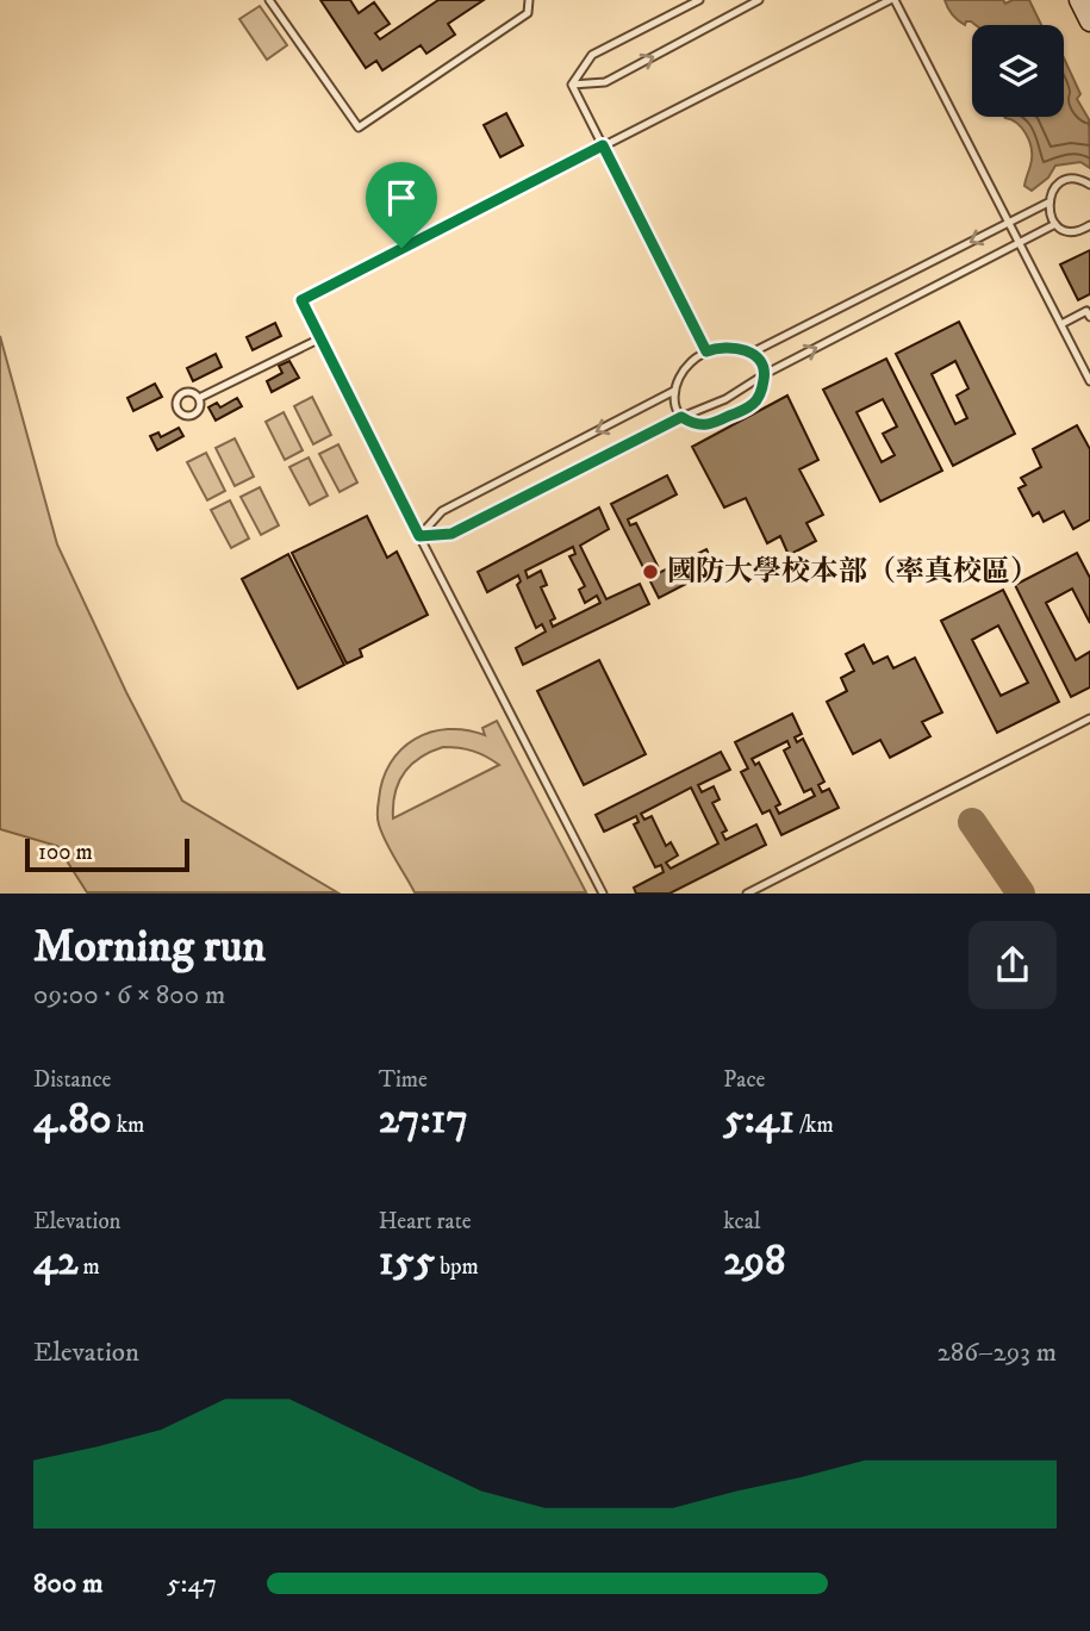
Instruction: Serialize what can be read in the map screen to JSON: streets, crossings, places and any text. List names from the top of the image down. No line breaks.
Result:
{"places":["國防大學校本部（率真校區）"],"scale_bar":"100 m","page":{"scale":"100 m","heading":["Morning run","09:00 · 6 × 800 m"],"stats":[["Distance","4.80 km"],["Time","27:17"],["Pace","5:41 /km"],["Elevation","42 m"],["Heart rate","155 bpm"],["kcal","298"]],"chart":["Elevation","286–293 m"],"list":[{"name":"800 m","note":"5:47"}]}}
